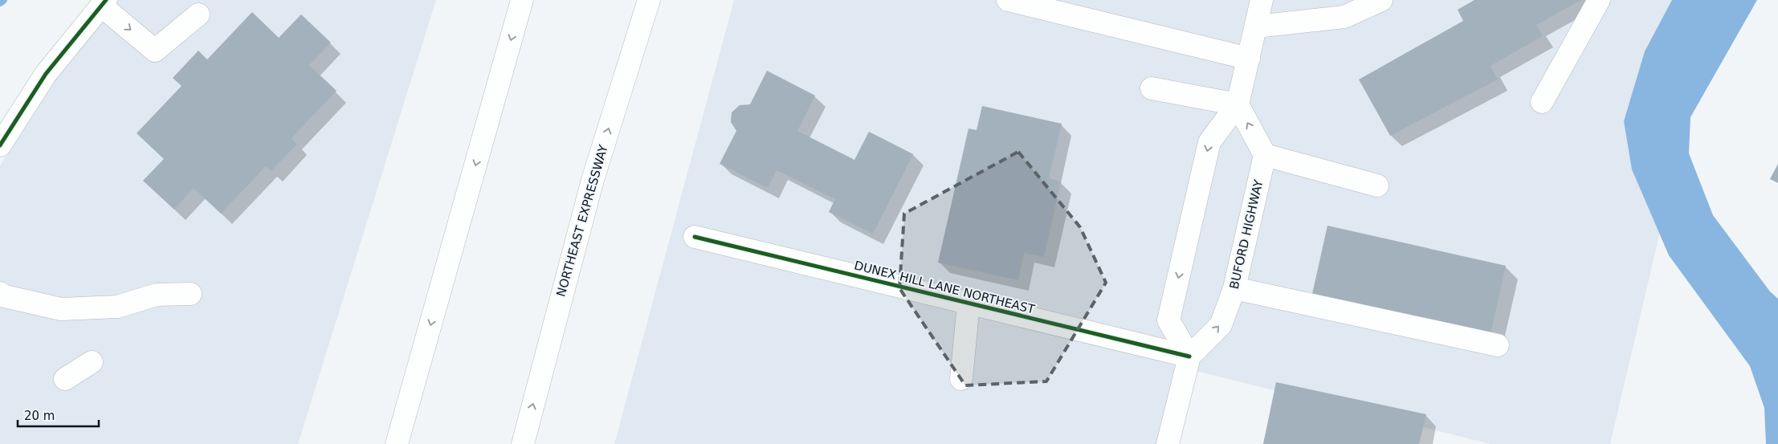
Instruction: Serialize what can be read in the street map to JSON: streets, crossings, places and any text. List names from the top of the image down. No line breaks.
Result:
{"streets":{"main road":["NORTHEAST EXPRESSWAY","BUFORD HIGHWAY","DUNEX HILL LANE NORTHEAST"]},"crossings":[["BUFORD HIGHWAY","DUNEX HILL LANE NORTHEAST"]],"one_way":["BUFORD HIGHWAY"],"scale_bar":"20 m"}
